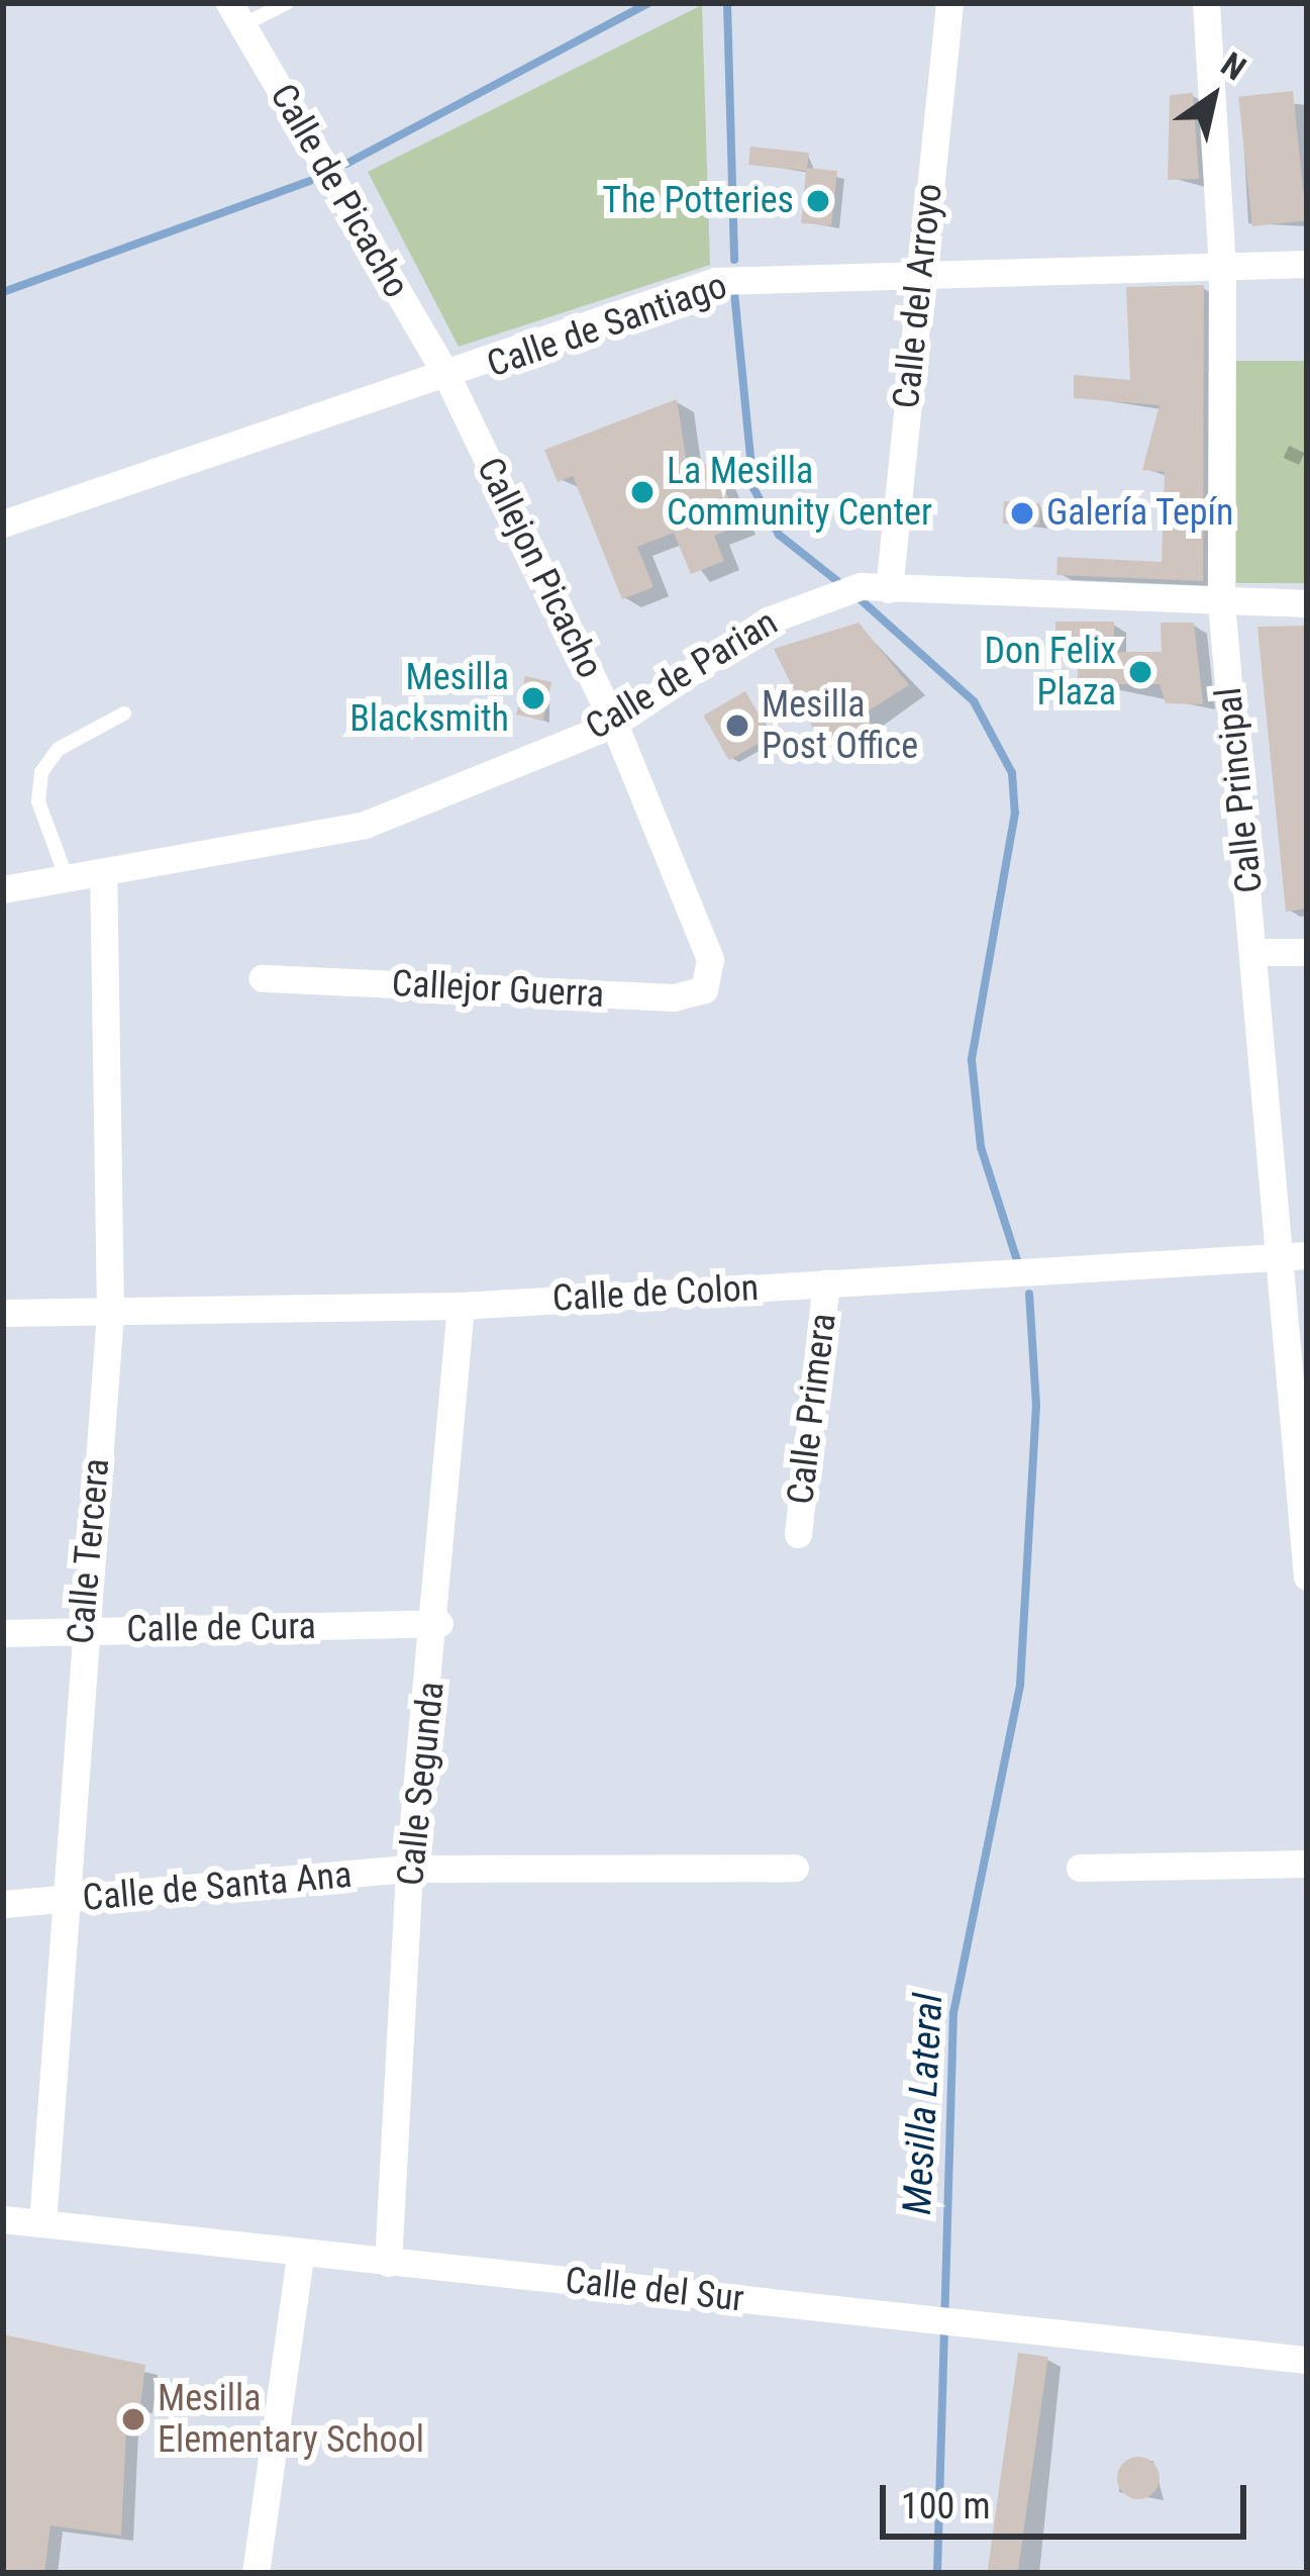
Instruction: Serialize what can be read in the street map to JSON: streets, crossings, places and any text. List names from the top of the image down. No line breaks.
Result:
{"streets":{"street":["Calle de Picacho","Calle del Arroyo","Calle de Santiago","Callejon Picacho","Calle de Parian","Calle Principal","Callejor Guerra","Calle de Colon","Calle Primera","Calle Tercera","Calle de Cura","Calle Segunda","Calle de Santa Ana","Calle del Sur"]},"crossings":[["Calle de Picacho","Calle de Santiago"],["Calle de Picacho","Callejon Picacho"],["Calle del Arroyo","Calle de Santiago"],["Calle del Arroyo","Calle de Parian"],["Calle de Santiago","Callejon Picacho"],["Calle de Santiago","Calle Principal"],["Callejon Picacho","Calle de Parian"],["Callejon Picacho","Callejor Guerra"],["Calle de Parian","Calle Principal"],["Calle de Parian","Calle Tercera"],["Calle Principal","Calle de Colon"],["Calle de Colon","Calle Primera"],["Calle de Colon","Calle Tercera"],["Calle de Colon","Calle Segunda"],["Calle Tercera","Calle de Cura"],["Calle Tercera","Calle de Santa Ana"],["Calle Tercera","Calle del Sur"],["Calle de Cura","Calle Segunda"],["Calle Segunda","Calle de Santa Ana"],["Calle Segunda","Calle del Sur"]],"water":["Mesilla Lateral"],"places":["The Potteries","La Mesilla Community Center","Galería Tepín","Don Felix Plaza","Mesilla Blacksmith","Mesilla Post Office","Mesilla Elementary School"],"scale_bar":"100 m","north":"top right"}
